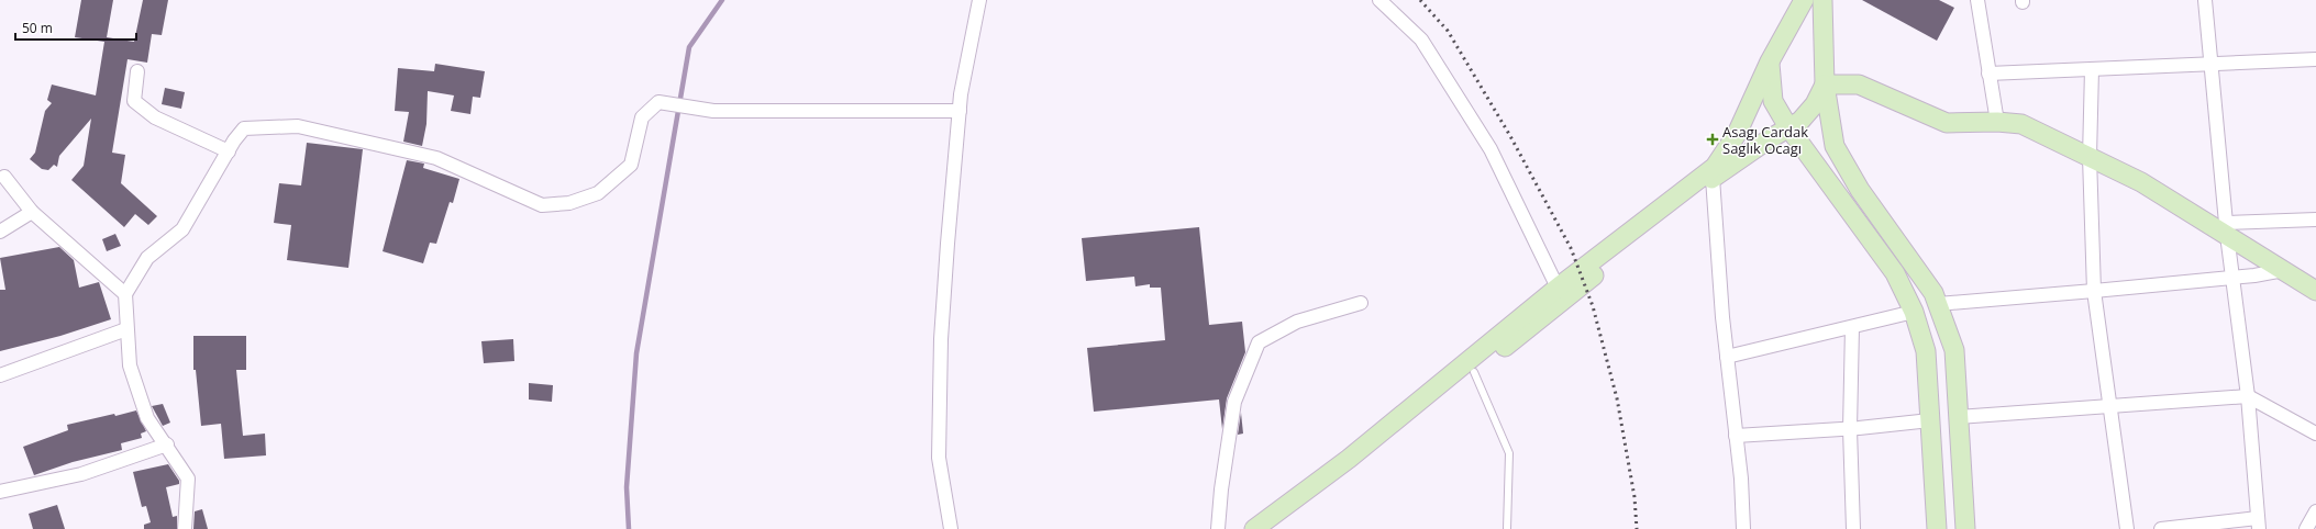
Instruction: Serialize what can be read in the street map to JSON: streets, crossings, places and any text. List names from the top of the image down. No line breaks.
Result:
{"places":{"health":["Asagı Cardak Saglık Ocagı"]},"scale_bar":"50 m"}
